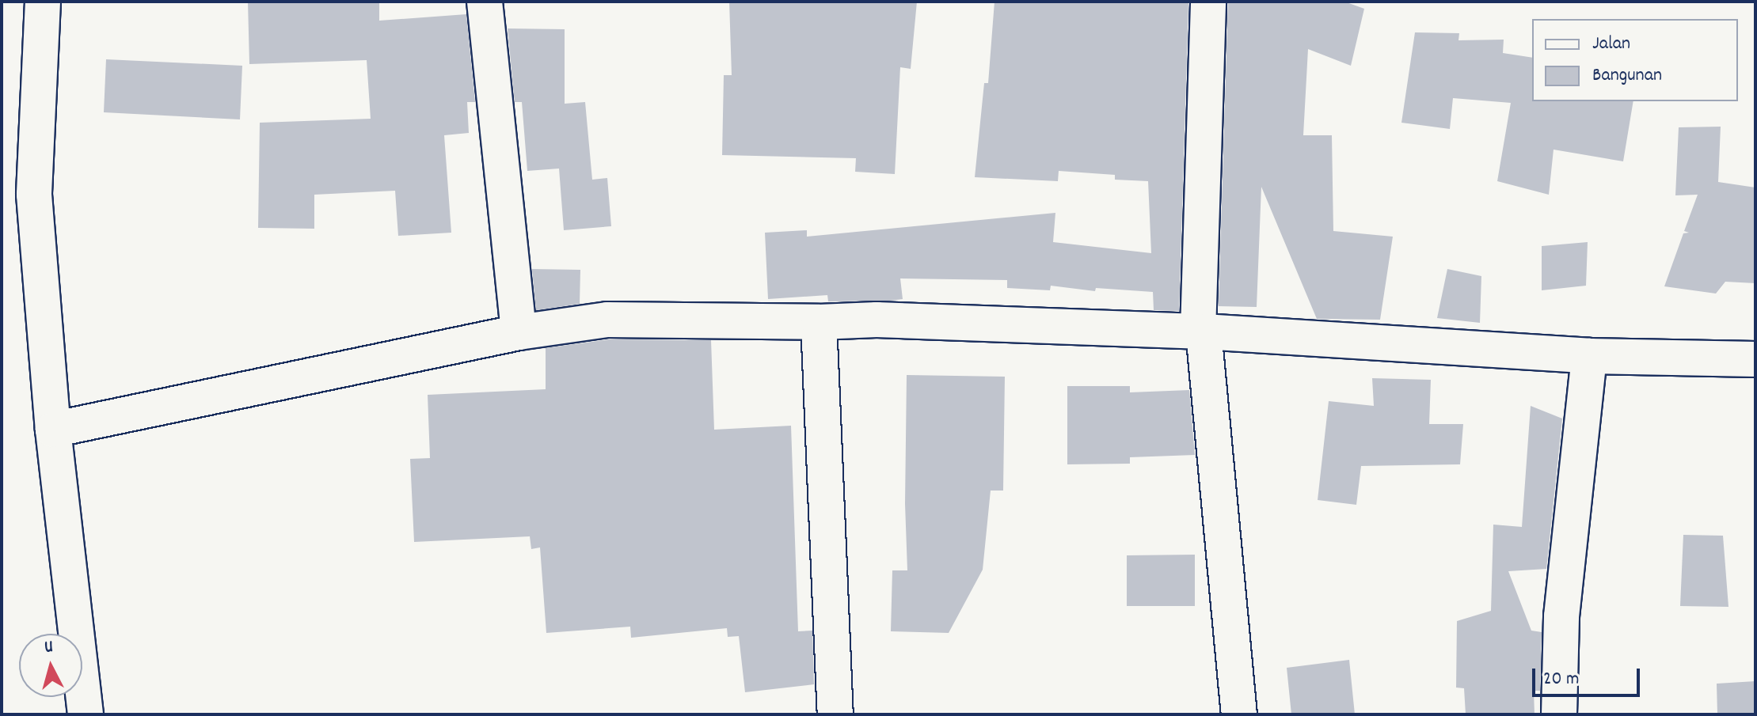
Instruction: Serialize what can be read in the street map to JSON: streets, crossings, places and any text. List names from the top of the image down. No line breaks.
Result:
{"legend":["Jalan","Bangunan"],"scale_bar":"20 m","north":"top"}
